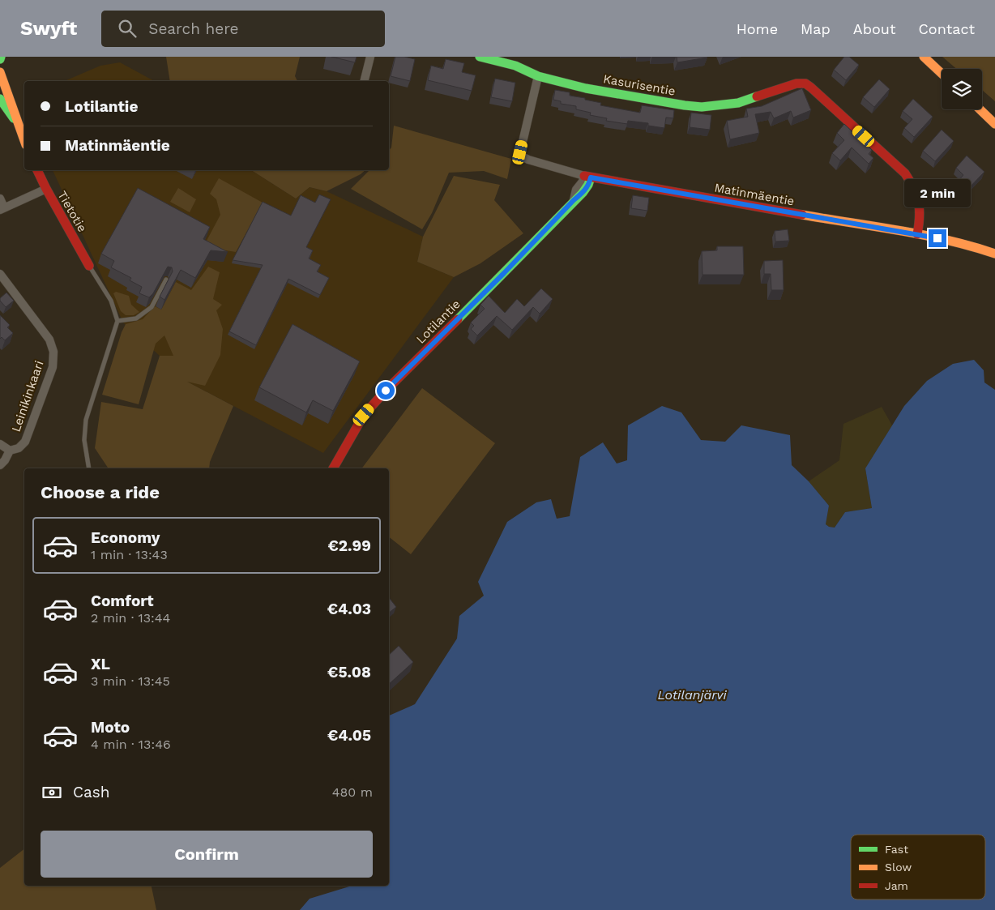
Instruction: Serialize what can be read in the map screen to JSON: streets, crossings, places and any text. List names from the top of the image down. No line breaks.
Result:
{"streets":{"street":["Kasurisentie","Matinmäentie","Tietotie","Lotilantie","Leinikinkaari"]},"crossings":[["Kasurisentie","Matinmäentie"],["Matinmäentie","Lotilantie"]],"water":["Lotilanjärvi"],"legend":["Fast","Slow","Jam"],"page":{"header":"Swyft","search":"Search here","nav":["Home","Map","About","Contact"],"banner":["Lotilantie","Matinmäentie"],"bubble":"2 min","heading":"Choose a ride","list":[{"name":"Economy","note":"1 min · 13:43","value":"€2.99"},{"name":"Comfort","note":"2 min · 13:44","value":"€4.03"},{"name":"XL","note":"3 min · 13:45","value":"€5.08"},{"name":"Moto","note":"4 min · 13:46","value":"€4.05"}],"pay":["Cash","480 m"],"buttons":"Confirm"}}
